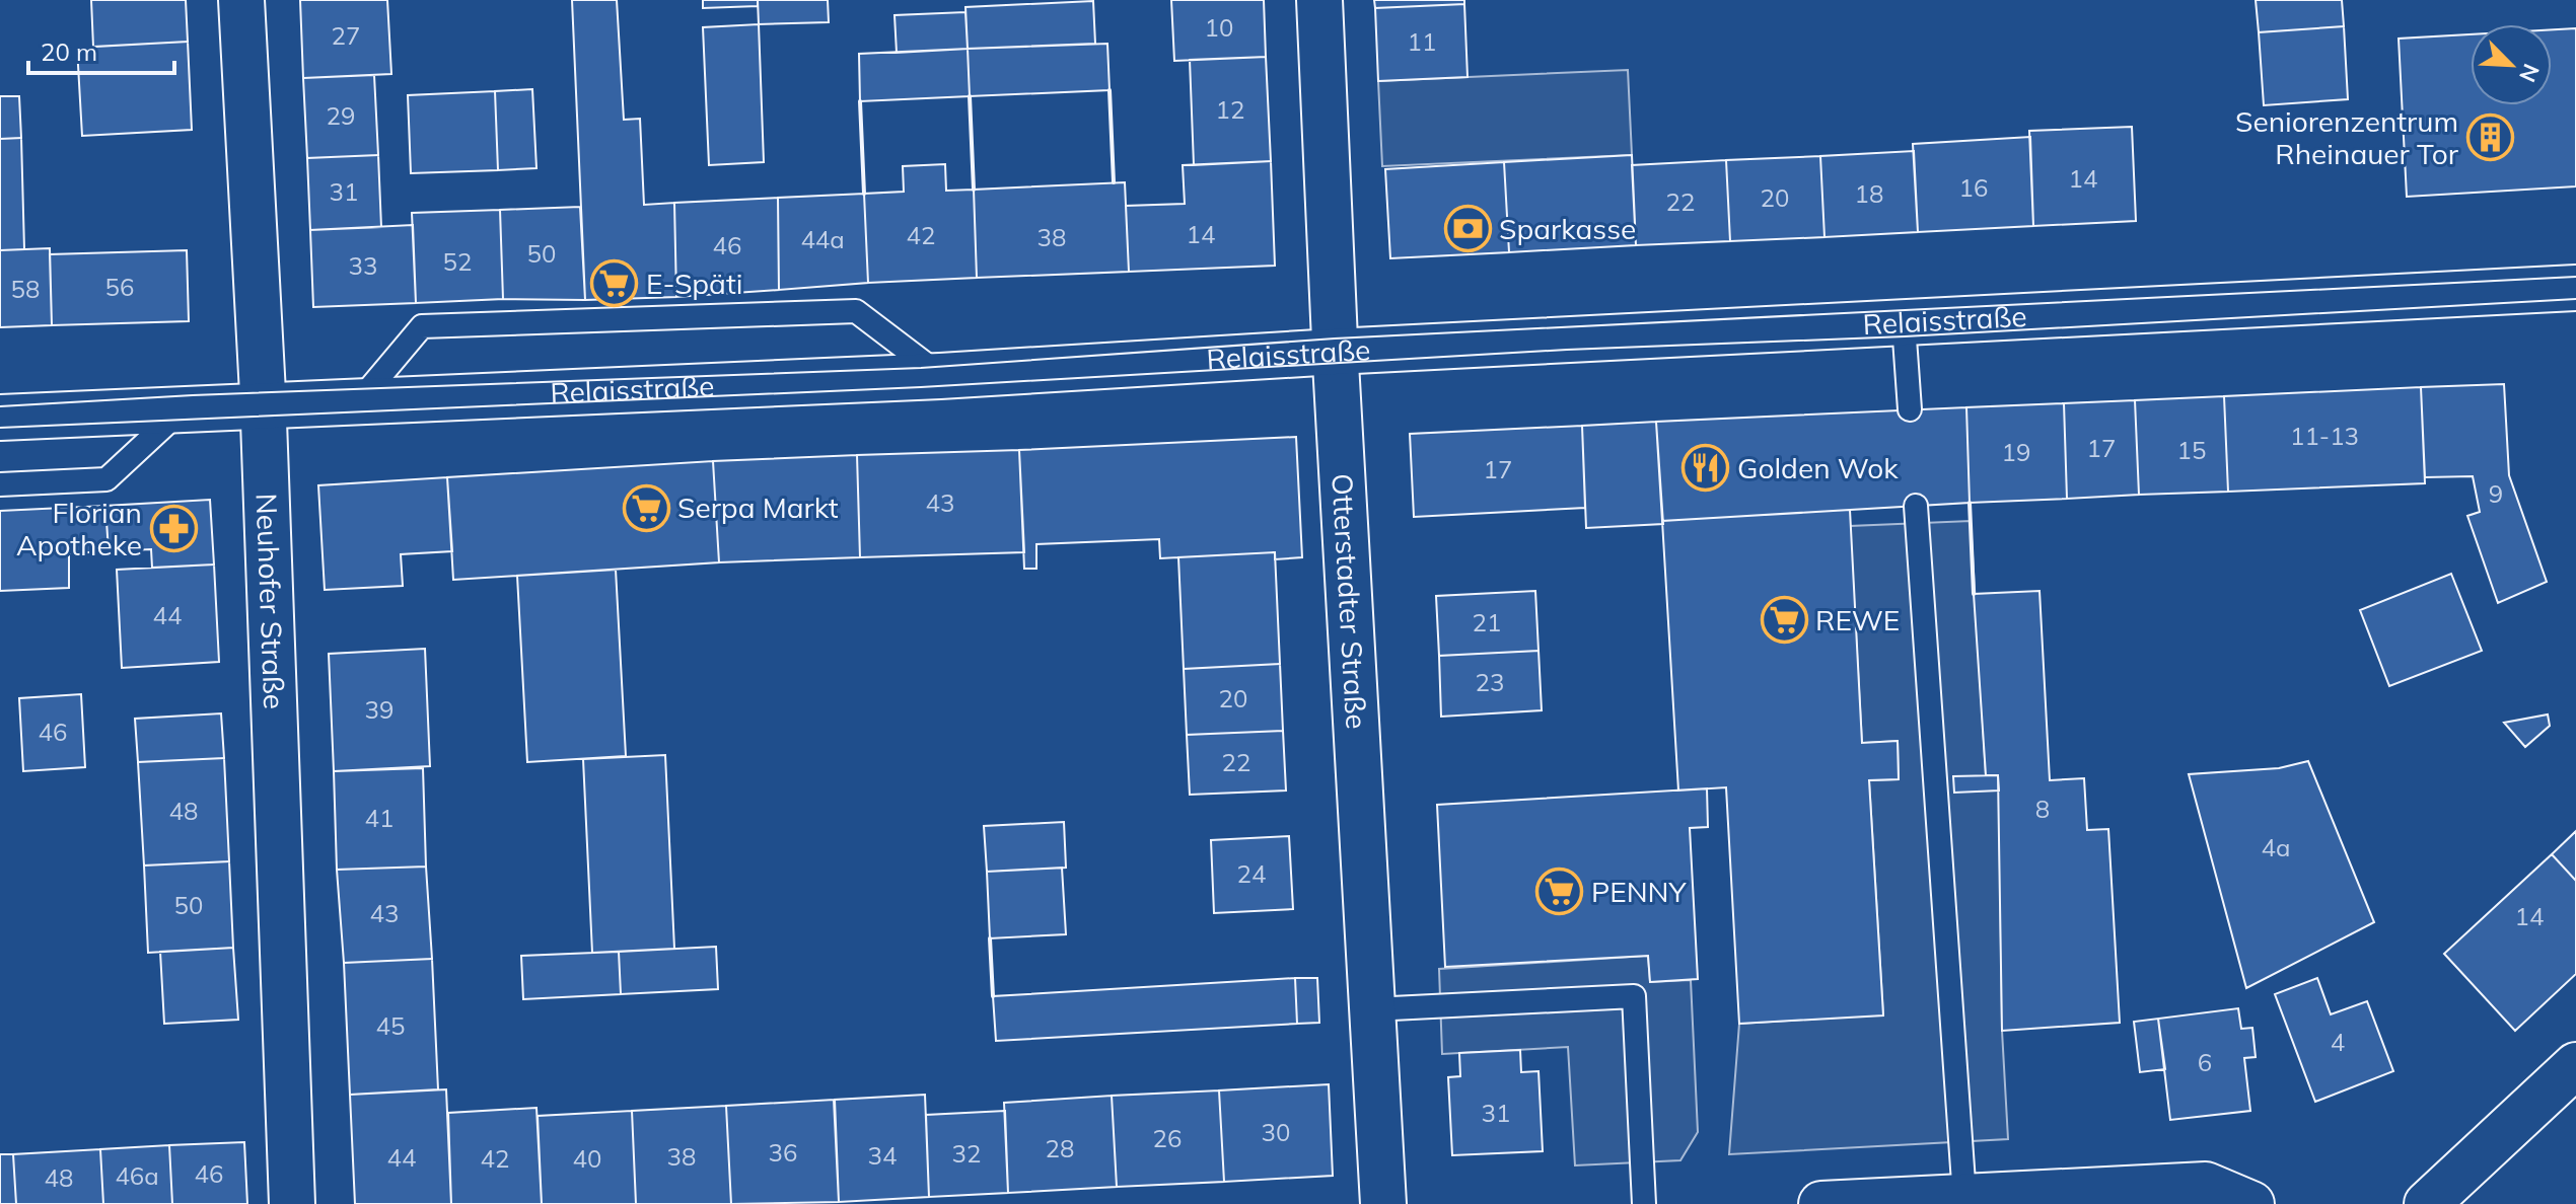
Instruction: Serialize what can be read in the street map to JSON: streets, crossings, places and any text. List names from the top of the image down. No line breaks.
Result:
{"streets":{"street":["Relaisstraße","Neuhofer Straße","Otterstadter Straße"]},"crossings":[["Relaisstraße","Neuhofer Straße"],["Relaisstraße","Otterstadter Straße"]],"places":{"building":["Seniorenzentrum Rheinauer Tor"],"bank":["Sparkasse"],"supermarket":["E-Späti","Serpa Markt","REWE","PENNY"],"restaurant":["Golden Wok"],"pharmacy":["Florian Apotheke"]},"house_numbers":["10","27","11","12","29","14","16","31","18","20","22","14","42","38","44a","46","50","52","33","56","58","11-13","17","15","19","17","9","43","44","21","23","20","39","46","22","8","48","41","4a","24","50","43","14","45","4","6","31","30","26","28","36","32","34","38","44","42","40","46","46a","48"],"scale_bar":"20 m","north":"bottom right"}
